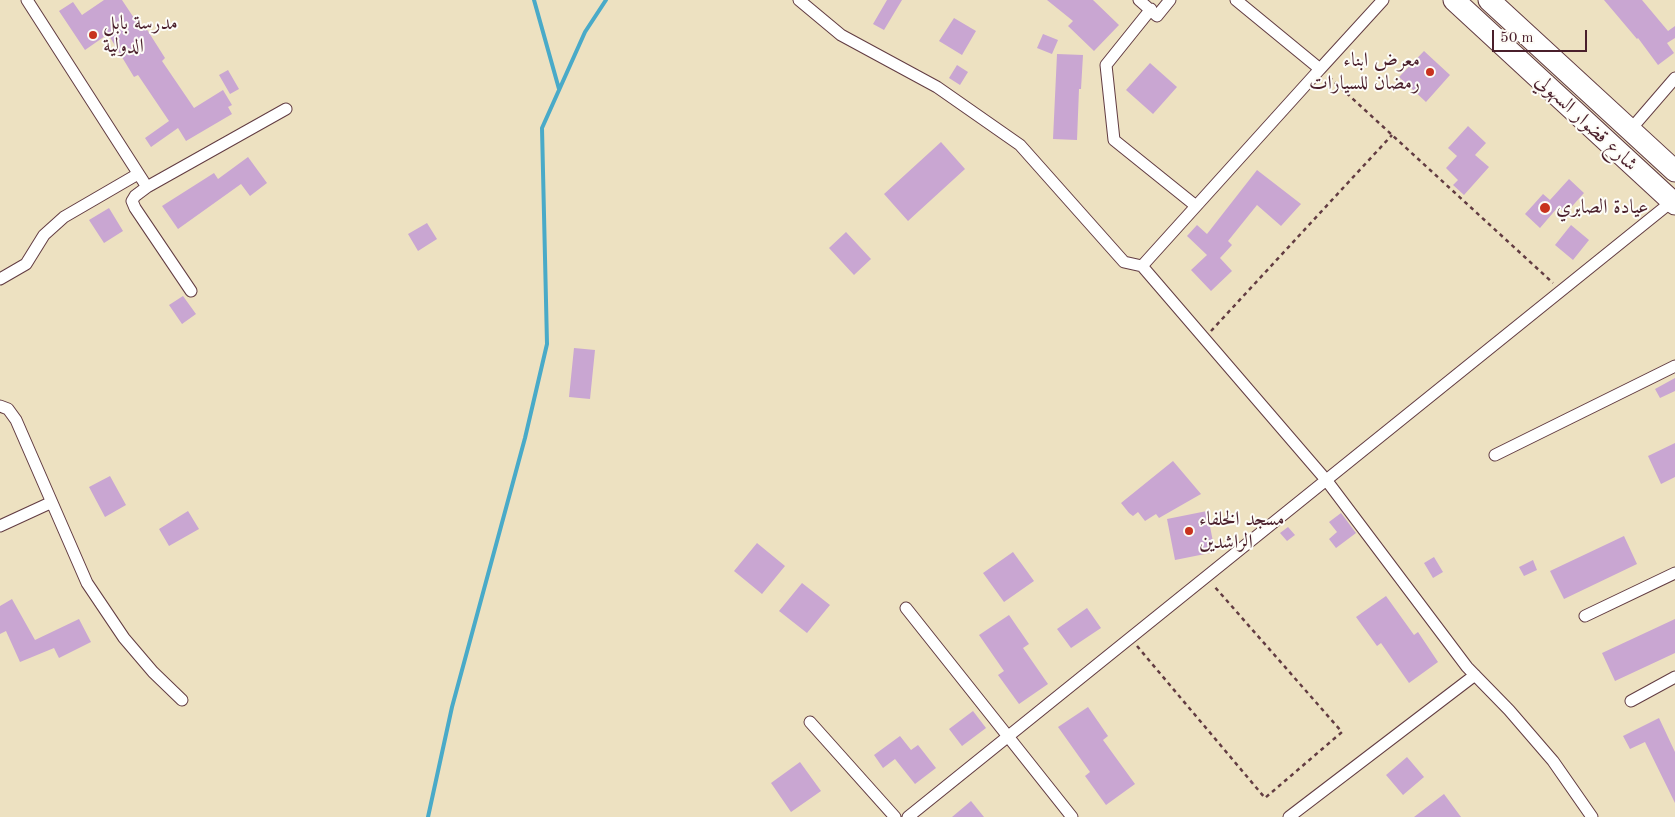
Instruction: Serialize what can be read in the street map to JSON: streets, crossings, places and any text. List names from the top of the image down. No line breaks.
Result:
{"streets":{"highway":["شارع قضوار السهولي"]},"places":["مدرسة بابل الدولية","معرض ابناء رمضان للسيارات","عيادة الصابري","مسجد الخلفاء الراشدين"],"scale_bar":"50 m"}
